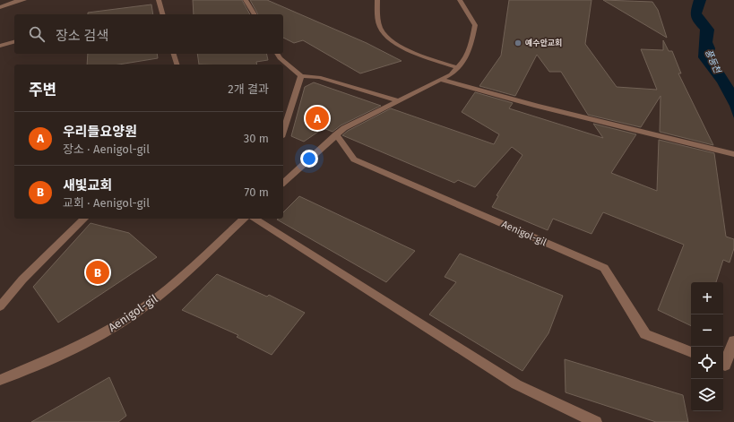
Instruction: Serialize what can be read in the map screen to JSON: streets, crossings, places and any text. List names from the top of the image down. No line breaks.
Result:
{"streets":{"street":["Aenigol-gil"]},"water":["풍동천"],"places":["예수안교회"],"page":{"search":"장소 검색","heading":["주변","2개 결과"],"pins":["A","B"],"list":[{"mark":"A","name":"우리들요양원","note":"장소 · Aenigol-gil","value":"30 m"},{"mark":"B","name":"새빛교회","note":"교회 · Aenigol-gil","value":"70 m"}],"map_buttons":["+","−"]}}
